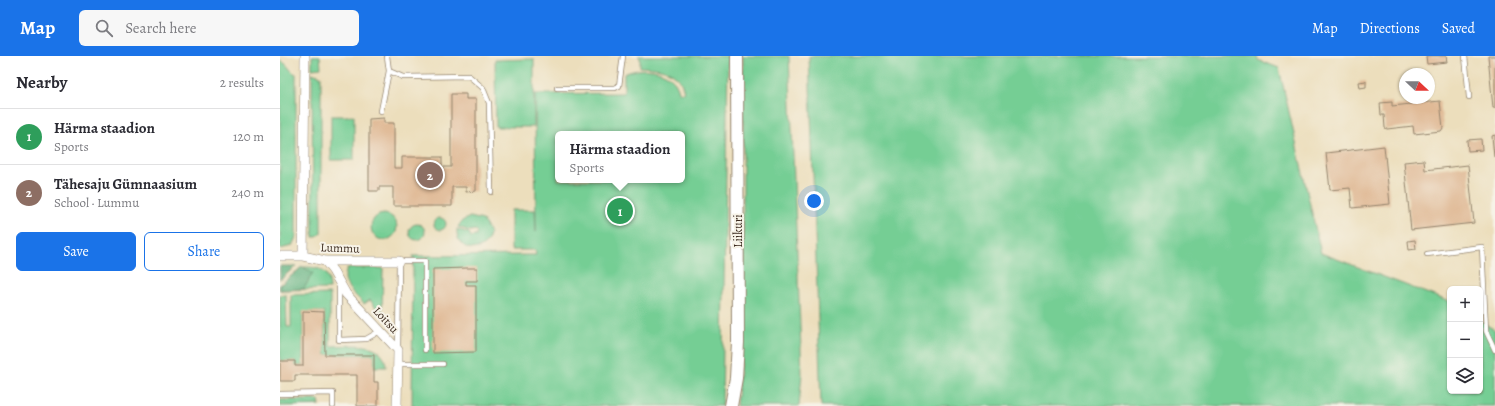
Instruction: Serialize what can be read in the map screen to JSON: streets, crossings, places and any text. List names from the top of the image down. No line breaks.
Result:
{"streets":{"street":["Liikuri","Lummu","Loitsu"]},"crossings":[["Lummu","Loitsu"]],"north":"right","page":{"header":"Map","search":"Search here","nav":["Map","Directions","Saved"],"heading":["Nearby","2 results"],"list":[{"mark":"1","name":"Härma staadion","note":"Sports","value":"120 m"},{"mark":"2","name":"Tähesaju Gümnaasium","note":"School · Lummu","value":"240 m"}],"popup":["Härma staadion","Sports"],"pins":["2","1"],"buttons":["Save","Share"],"map_buttons":["+","−"]}}
